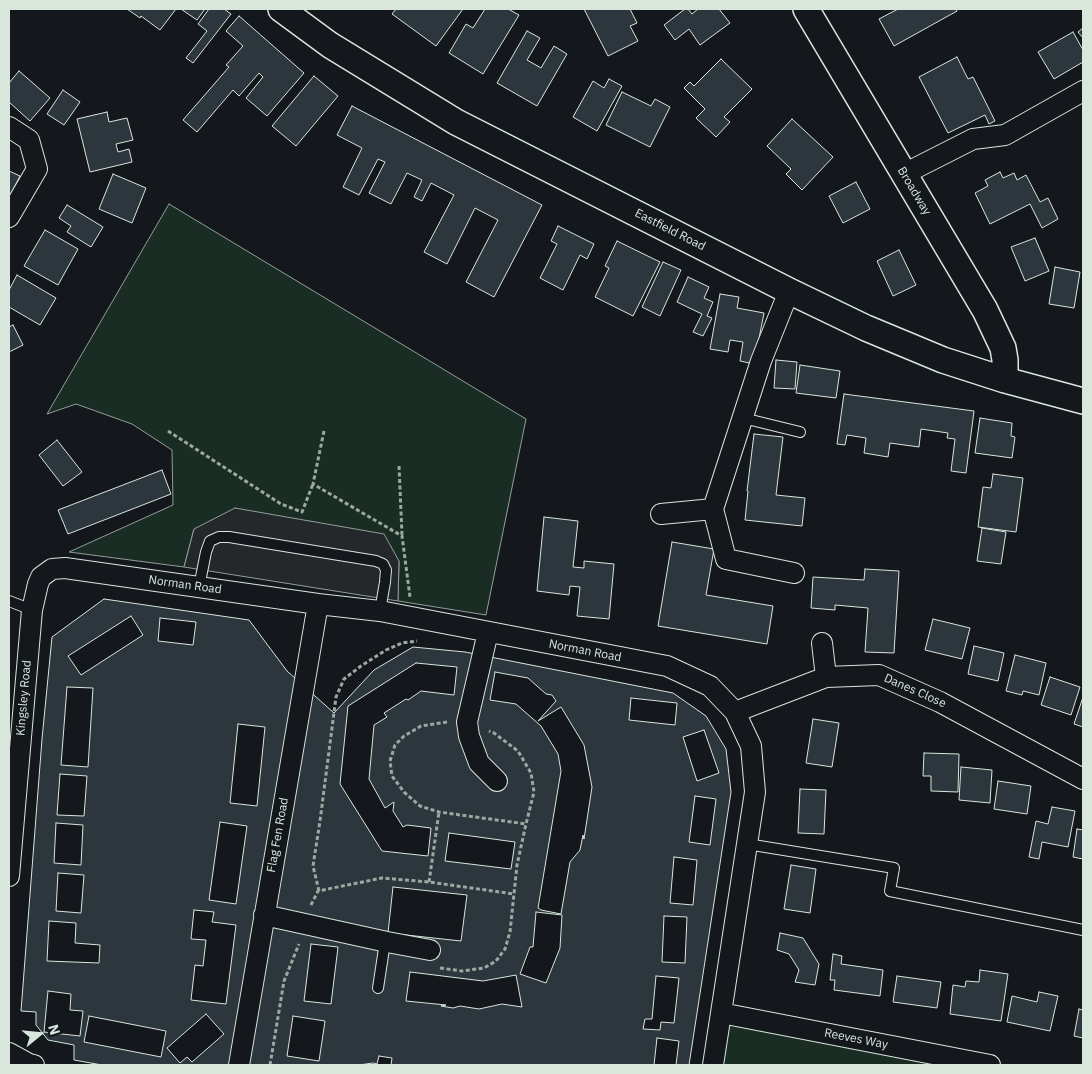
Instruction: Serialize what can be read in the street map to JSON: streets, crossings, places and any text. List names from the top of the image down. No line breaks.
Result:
{"streets":{"street":["Broadway","Eastfield Road","Norman Road","Danes Close","Kingsley Road","Flag Fen Road","Reeves Way"]},"crossings":[["Broadway","Eastfield Road"],["Norman Road","Danes Close"],["Norman Road","Kingsley Road"],["Norman Road","Flag Fen Road"],["Norman Road","Reeves Way"]],"north":"right"}
